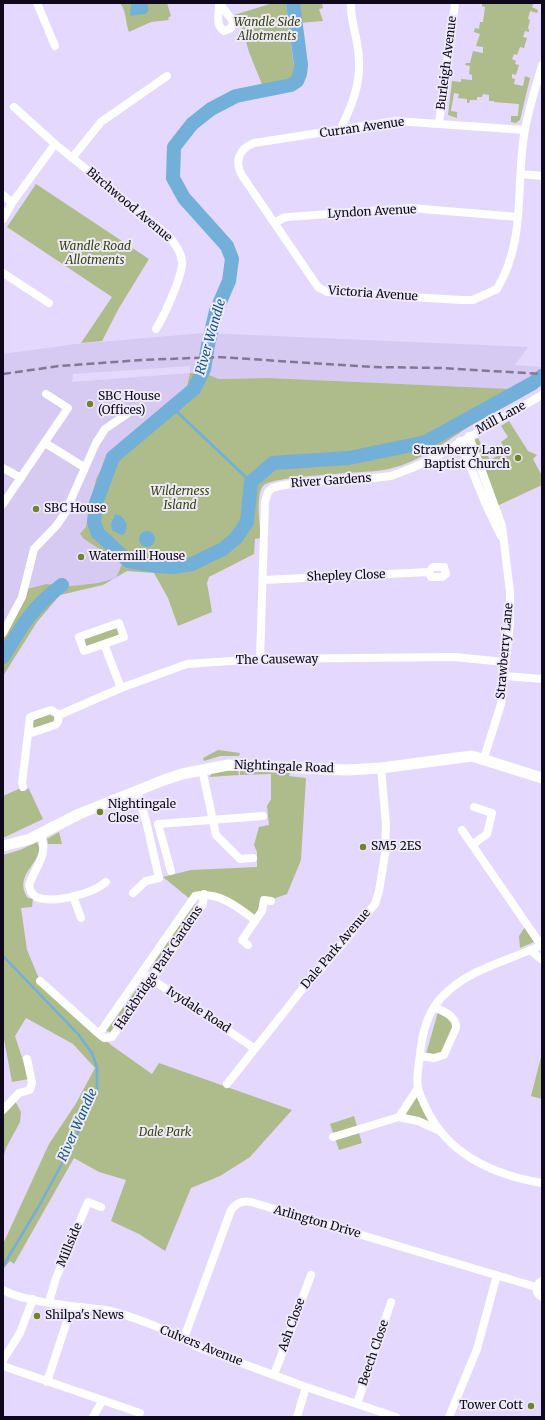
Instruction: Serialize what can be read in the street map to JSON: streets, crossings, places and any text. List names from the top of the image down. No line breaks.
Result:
{"streets":{"main road":["Nightingale Road"],"street":["Burleigh Avenue","Curran Avenue","Birchwood Avenue","Lyndon Avenue","Victoria Avenue","Mill Lane","River Gardens","Shepley Close","Strawberry Lane","The Causeway","Dale Park Avenue","Hackbridge Park Gardens","Ivydale Road","Arlington Drive","Millside","Ash Close","Culvers Avenue","Beech Close"]},"crossings":[["Burleigh Avenue","Curran Avenue"],["Curran Avenue","Victoria Avenue"],["Lyndon Avenue","Victoria Avenue"],["Mill Lane","River Gardens"],["Mill Lane","Strawberry Lane"],["River Gardens","Shepley Close"],["River Gardens","Strawberry Lane"],["River Gardens","The Causeway"],["Strawberry Lane","The Causeway"],["Strawberry Lane","Nightingale Road"],["Nightingale Road","Dale Park Avenue"],["Dale Park Avenue","Ivydale Road"],["Hackbridge Park Gardens","Ivydale Road"],["Arlington Drive","Culvers Avenue"],["Millside","Culvers Avenue"],["Ash Close","Culvers Avenue"],["Culvers Avenue","Beech Close"]],"water":["River Wandle"],"parks":["Wandle Side Allotments","Wandle Road Allotments","Wilderness Island","Dale Park"],"places":["SBC House (Offices)","Strawberry Lane Baptist Church","SBC House","Watermill House","Nightingale Close","SM5 2ES","Shilpa's News","Tower Cott"]}
